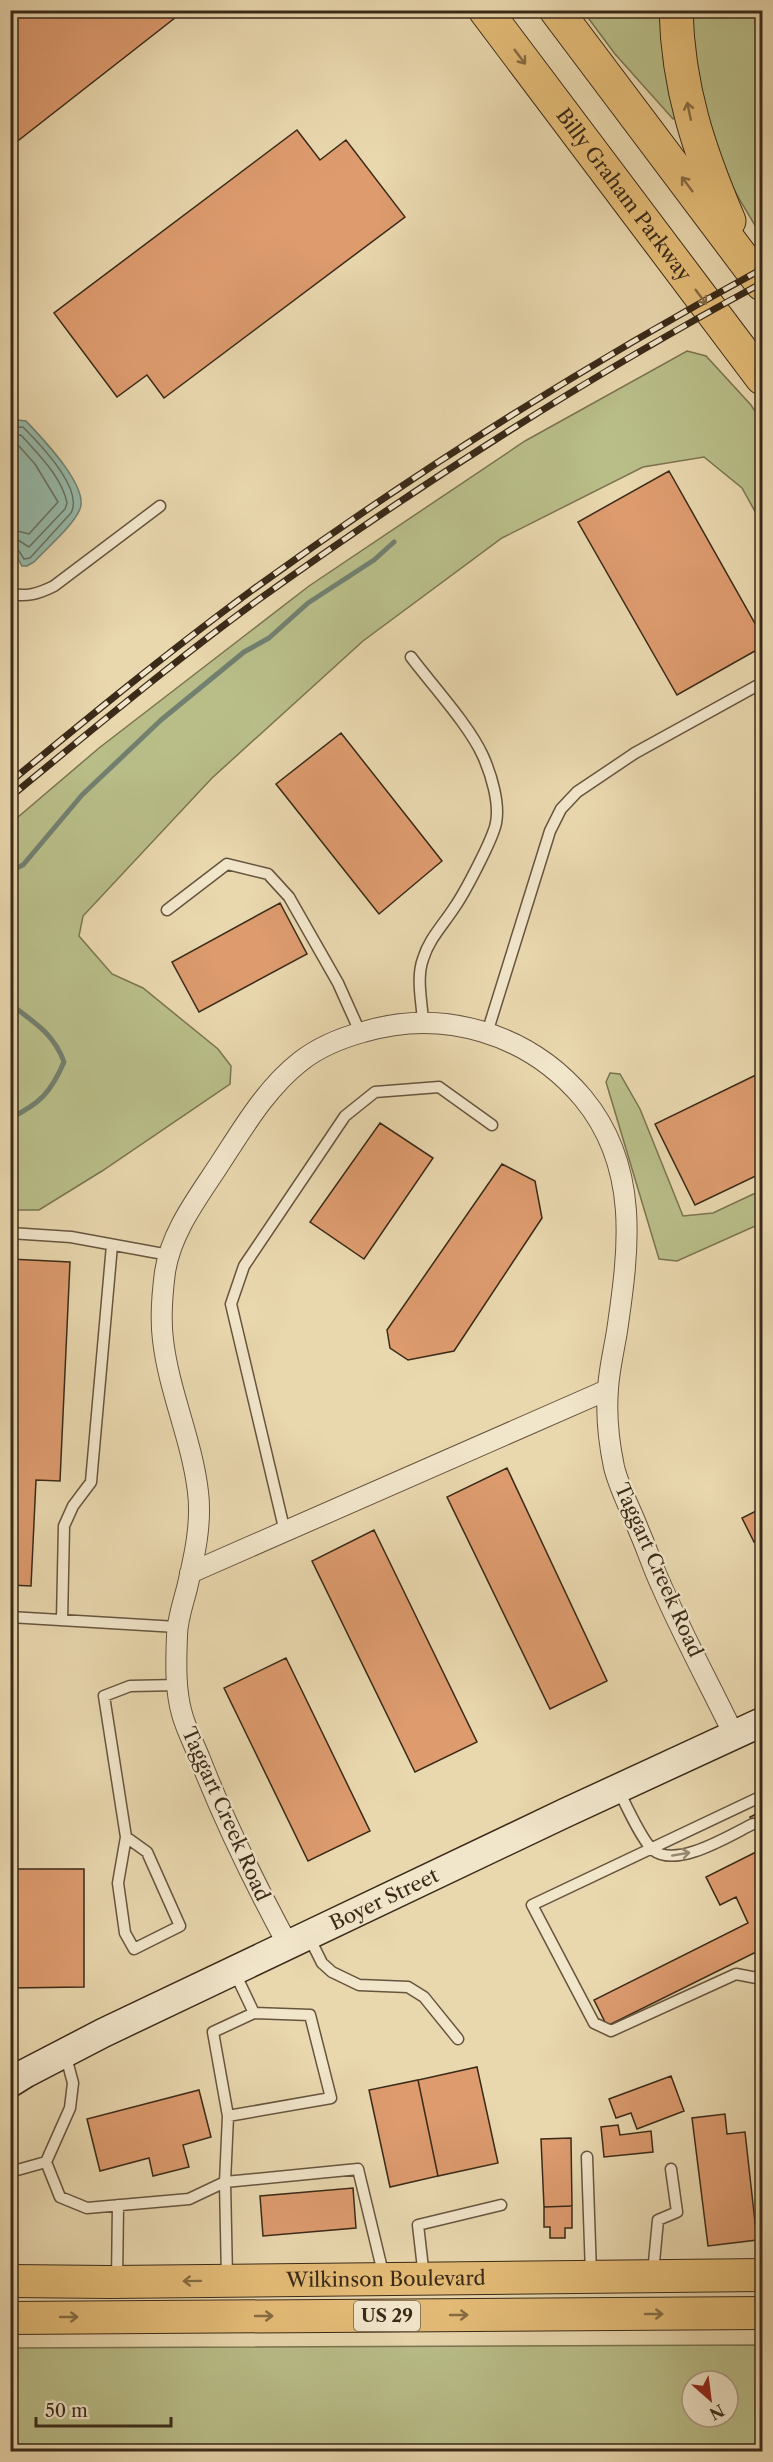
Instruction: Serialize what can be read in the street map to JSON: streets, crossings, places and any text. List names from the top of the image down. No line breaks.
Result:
{"streets":{"highway":["Billy Graham Parkway"],"main road":["Boyer Street","Wilkinson Boulevard","US 29"],"street":["Taggart Creek Road"]},"crossings":[["Taggart Creek Road","Boyer Street"]],"scale_bar":"50 m","north":"bottom right"}
